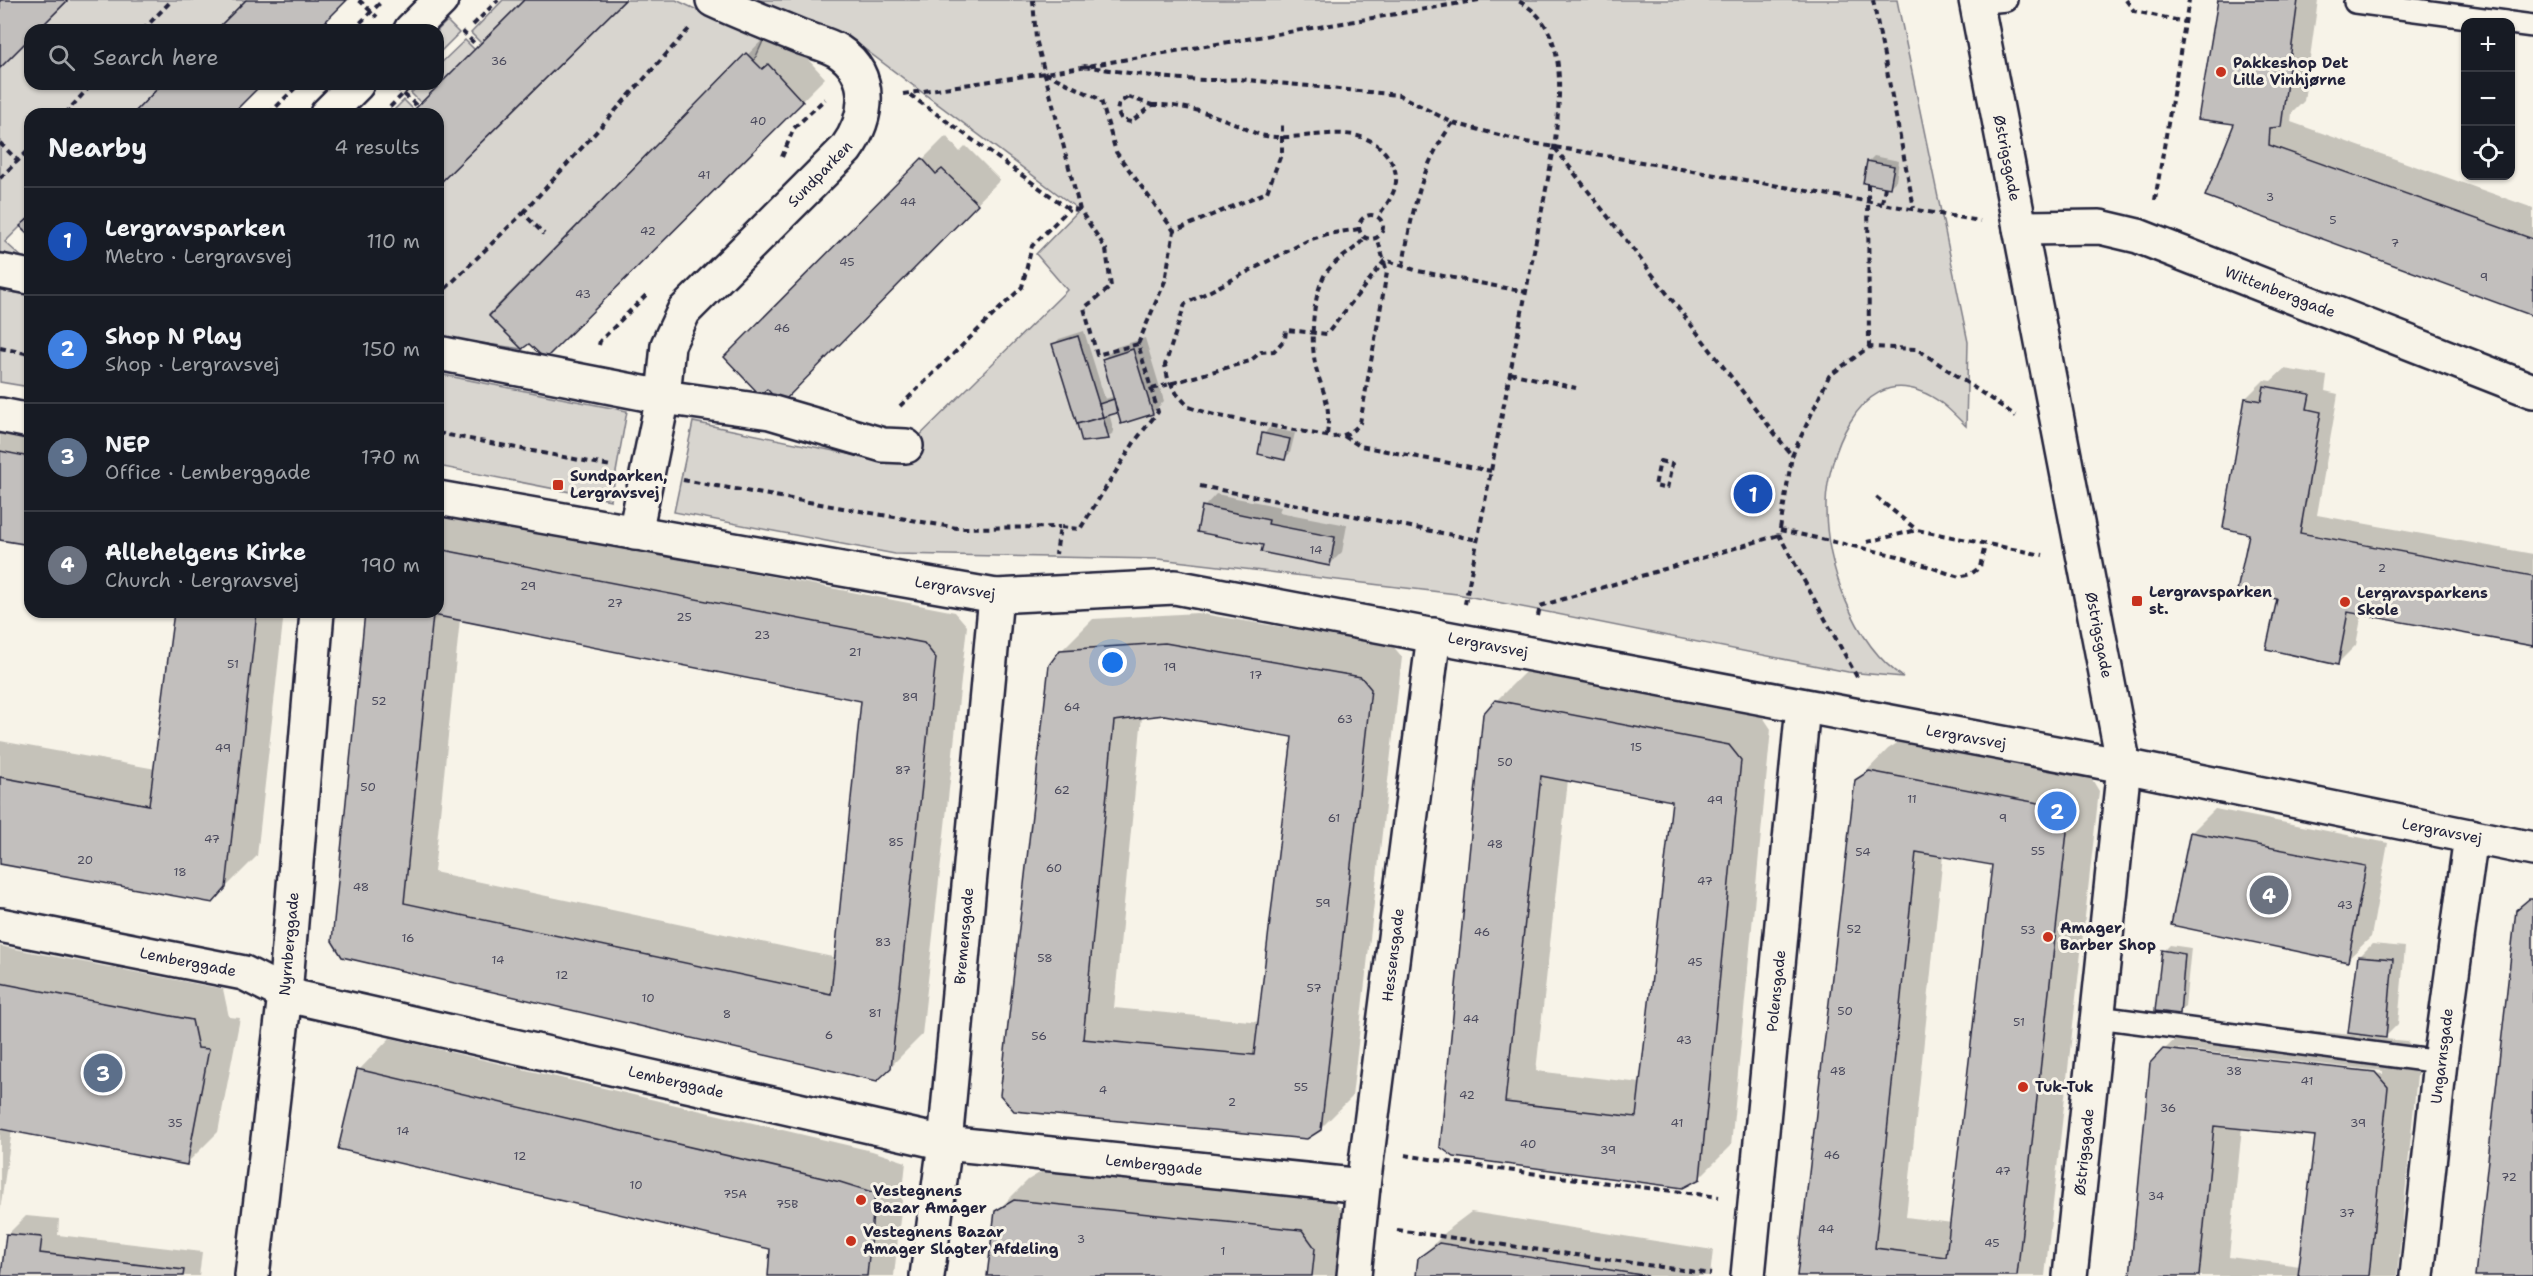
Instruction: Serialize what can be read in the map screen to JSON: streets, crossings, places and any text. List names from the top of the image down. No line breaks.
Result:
{"streets":{"street":["Østrigsgade","Sundparken","Wittenberggade","Lergravsvej","Bremensgade","Nyrnberggade","Hessensgade","Lemberggade","Polensgade","Ungarnsgade"]},"crossings":[["Østrigsgade","Wittenberggade"],["Østrigsgade","Lergravsvej"],["Sundparken","Lergravsvej"],["Lergravsvej","Bremensgade"],["Lergravsvej","Hessensgade"],["Lergravsvej","Polensgade"],["Lergravsvej","Ungarnsgade"],["Bremensgade","Lemberggade"],["Nyrnberggade","Lemberggade"],["Hessensgade","Lemberggade"]],"places":{"other":["Pakkeshop Det Lille Vinhjørne","Lergravsparkens Skole","Amager Barber Shop","Tuk-Tuk","Vestegnens Bazar Amager","Vestegnens Bazar Amager Slagter Afdeling"],"transit":["Sundparken, Lergravsvej","Lergravsparken st."]},"house_numbers":["36","40","41","3","44","5","42","7","45","9","43","46","14","2","29","27","25","23","21","51","19","17","89","52","64","63","15","49","50","87","50","62","11","49","61","9","47","85","48","55","54","20","60","18","47","48","59","43","52","53","46","16","83","58","14","45","12","57","10","50","81","8","44","51","6","56","43","48","38","41","55","4","42","2","36","35","41","39","14","40","39","46","12","47","72","10","75A","34","75B","37","44","3","45","1"],"page":{"map_buttons":["+","−"],"search":"Search here","heading":["Nearby","4 results"],"list":[{"mark":"1","name":"Lergravsparken","note":"Metro · Lergravsvej","value":"110 m"},{"mark":"2","name":"Shop N Play","note":"Shop · Lergravsvej","value":"150 m"},{"mark":"3","name":"NEP","note":"Office · Lemberggade","value":"170 m"},{"mark":"4","name":"Allehelgens Kirke","note":"Church · Lergravsvej","value":"190 m"}],"pins":["1","2","4","3"]}}
